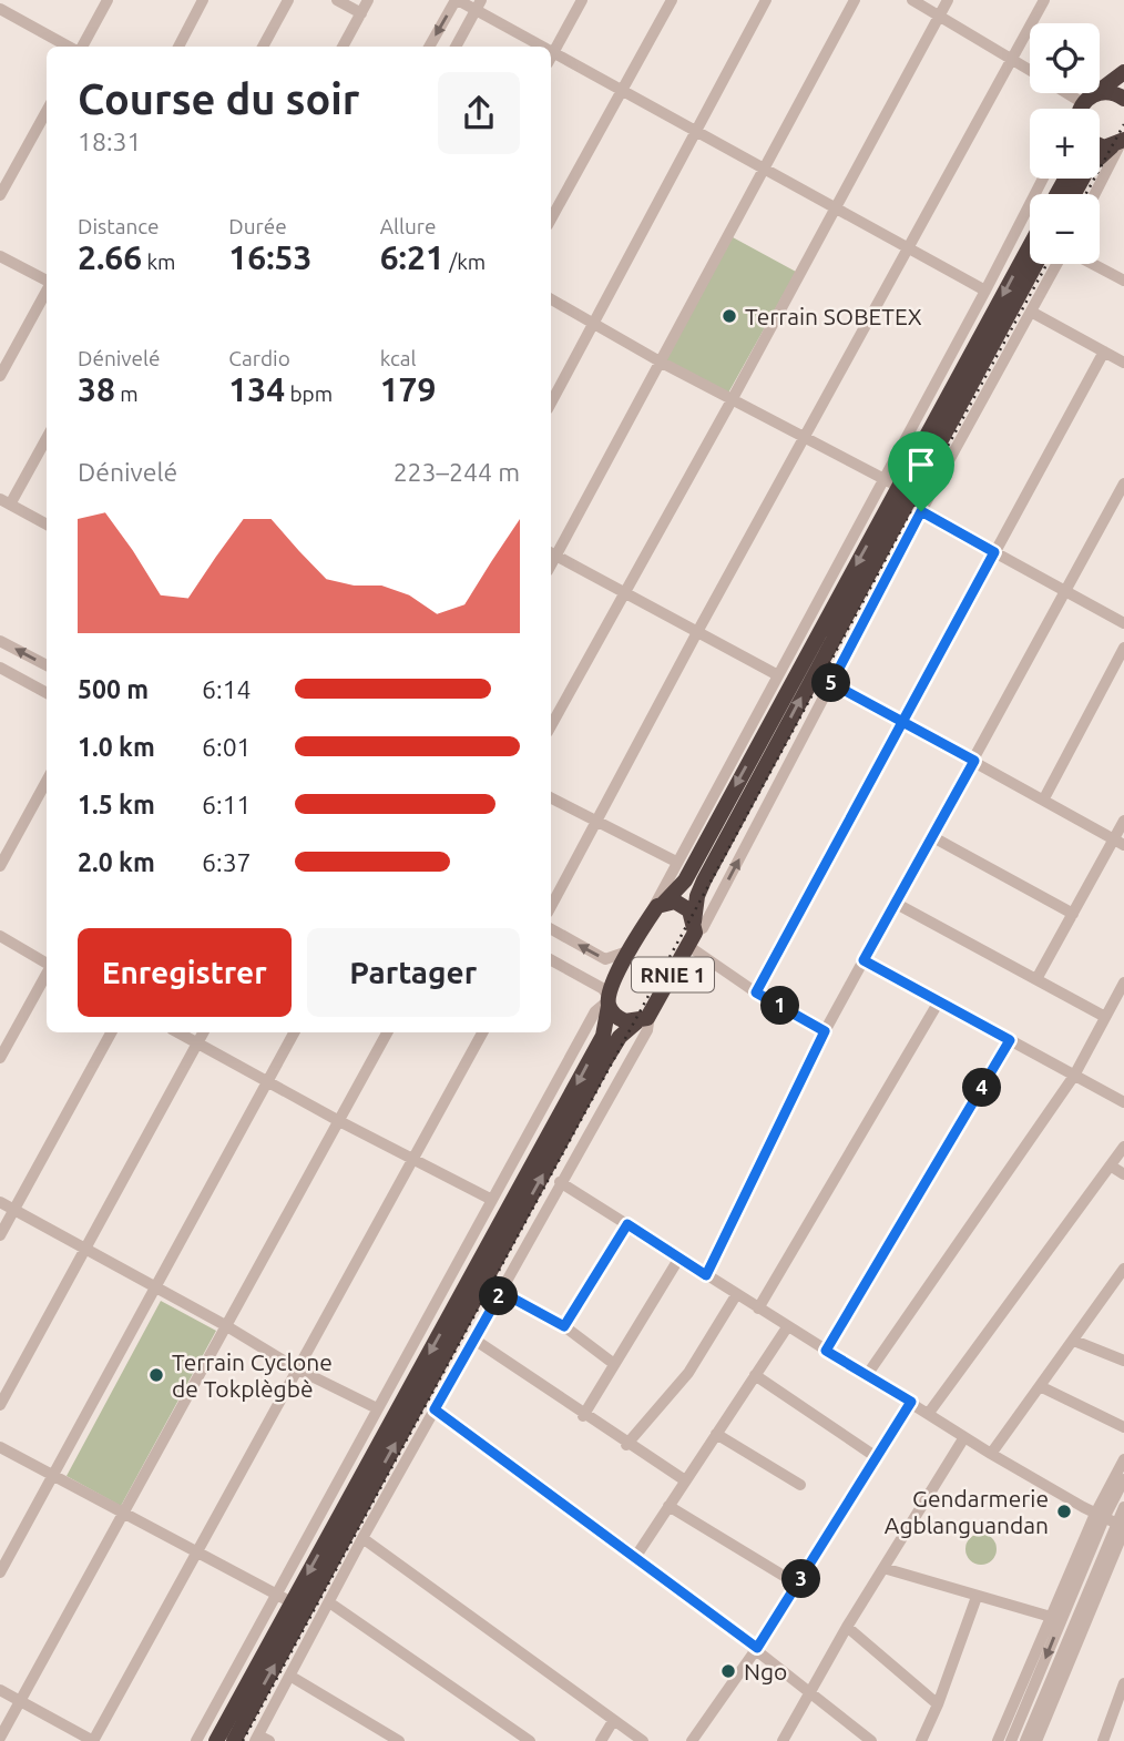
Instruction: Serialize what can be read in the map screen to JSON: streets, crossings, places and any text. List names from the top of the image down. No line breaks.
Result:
{"streets":{"highway":["RNIE 1"]},"places":["Terrain SOBETEX","Terrain Cyclone de Tokplègbè","Gendarmerie Agblanguandan","Ngo"],"page":{"map_buttons":["+","−"],"heading":["Course du soir","18:31"],"stats":[["Distance","2.66 km"],["Durée","16:53"],["Allure","6:21 /km"],["Dénivelé","38 m"],["Cardio","134 bpm"],["kcal","179"]],"chart":["Dénivelé","223–244 m"],"list":[{"name":"500 m","note":"6:14"},{"name":"1.0 km","note":"6:01"},{"name":"1.5 km","note":"6:11"},{"name":"2.0 km","note":"6:37"}],"pins":["5","1","4","2","3"],"buttons":["Enregistrer","Partager"]}}
